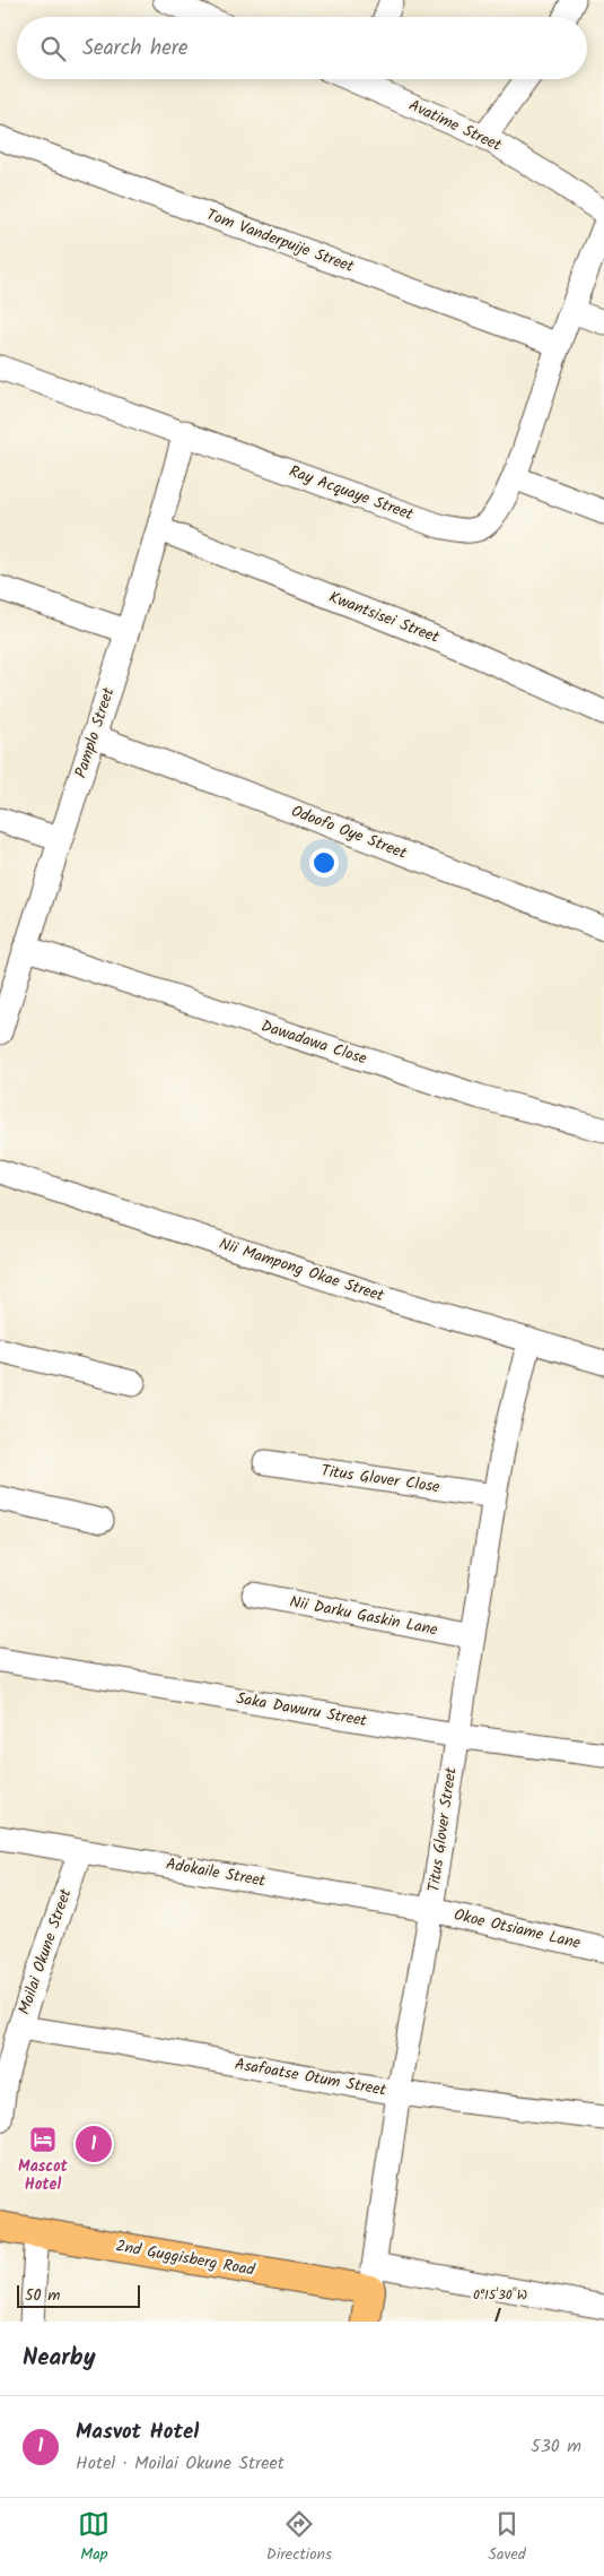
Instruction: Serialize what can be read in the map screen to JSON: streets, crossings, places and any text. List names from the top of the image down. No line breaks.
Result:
{"streets":{"main road":["Titus Glover Street","2nd Guggisberg Road"],"street":["Avatime Street","Tom Vanderpuije Street","Ray Acquaye Street","Kwantsisei Street","Pamplo Street","Odoofo Oye Street","Dawadawa Close","Nii Mampong Okae Street","Titus Glover Close","Nii Darku Gaskin Lane","Saka Dawuru Street","Adokaile Street","Okoe Otsiame Lane","Moilai Okune Street","Asafoatse Otum Street"]},"crossings":[["Tom Vanderpuije Street","Ray Acquaye Street"],["Ray Acquaye Street","Pamplo Street"],["Kwantsisei Street","Pamplo Street"],["Pamplo Street","Odoofo Oye Street"],["Pamplo Street","Dawadawa Close"],["Nii Mampong Okae Street","Titus Glover Street"],["Titus Glover Close","Titus Glover Street"],["Nii Darku Gaskin Lane","Titus Glover Street"],["Saka Dawuru Street","Titus Glover Street"],["Titus Glover Street","Adokaile Street"],["Titus Glover Street","Okoe Otsiame Lane"],["Titus Glover Street","Asafoatse Otum Street"],["Titus Glover Street","2nd Guggisberg Road"],["Adokaile Street","Okoe Otsiame Lane"],["Adokaile Street","Moilai Okune Street"],["Moilai Okune Street","Asafoatse Otum Street"]],"places":{"hotel":["Mascot Hotel"]},"scale_bar":"50 m","page":{"search":"Search here","pins":"1","scale":"50 m","heading":"Nearby","list":[{"mark":"1","name":"Masvot Hotel","note":"Hotel · Moilai Okune Street","value":"530 m"}],"nav":["Map","Directions","Saved"]},"coordinates":["0°15'30\"W"]}
